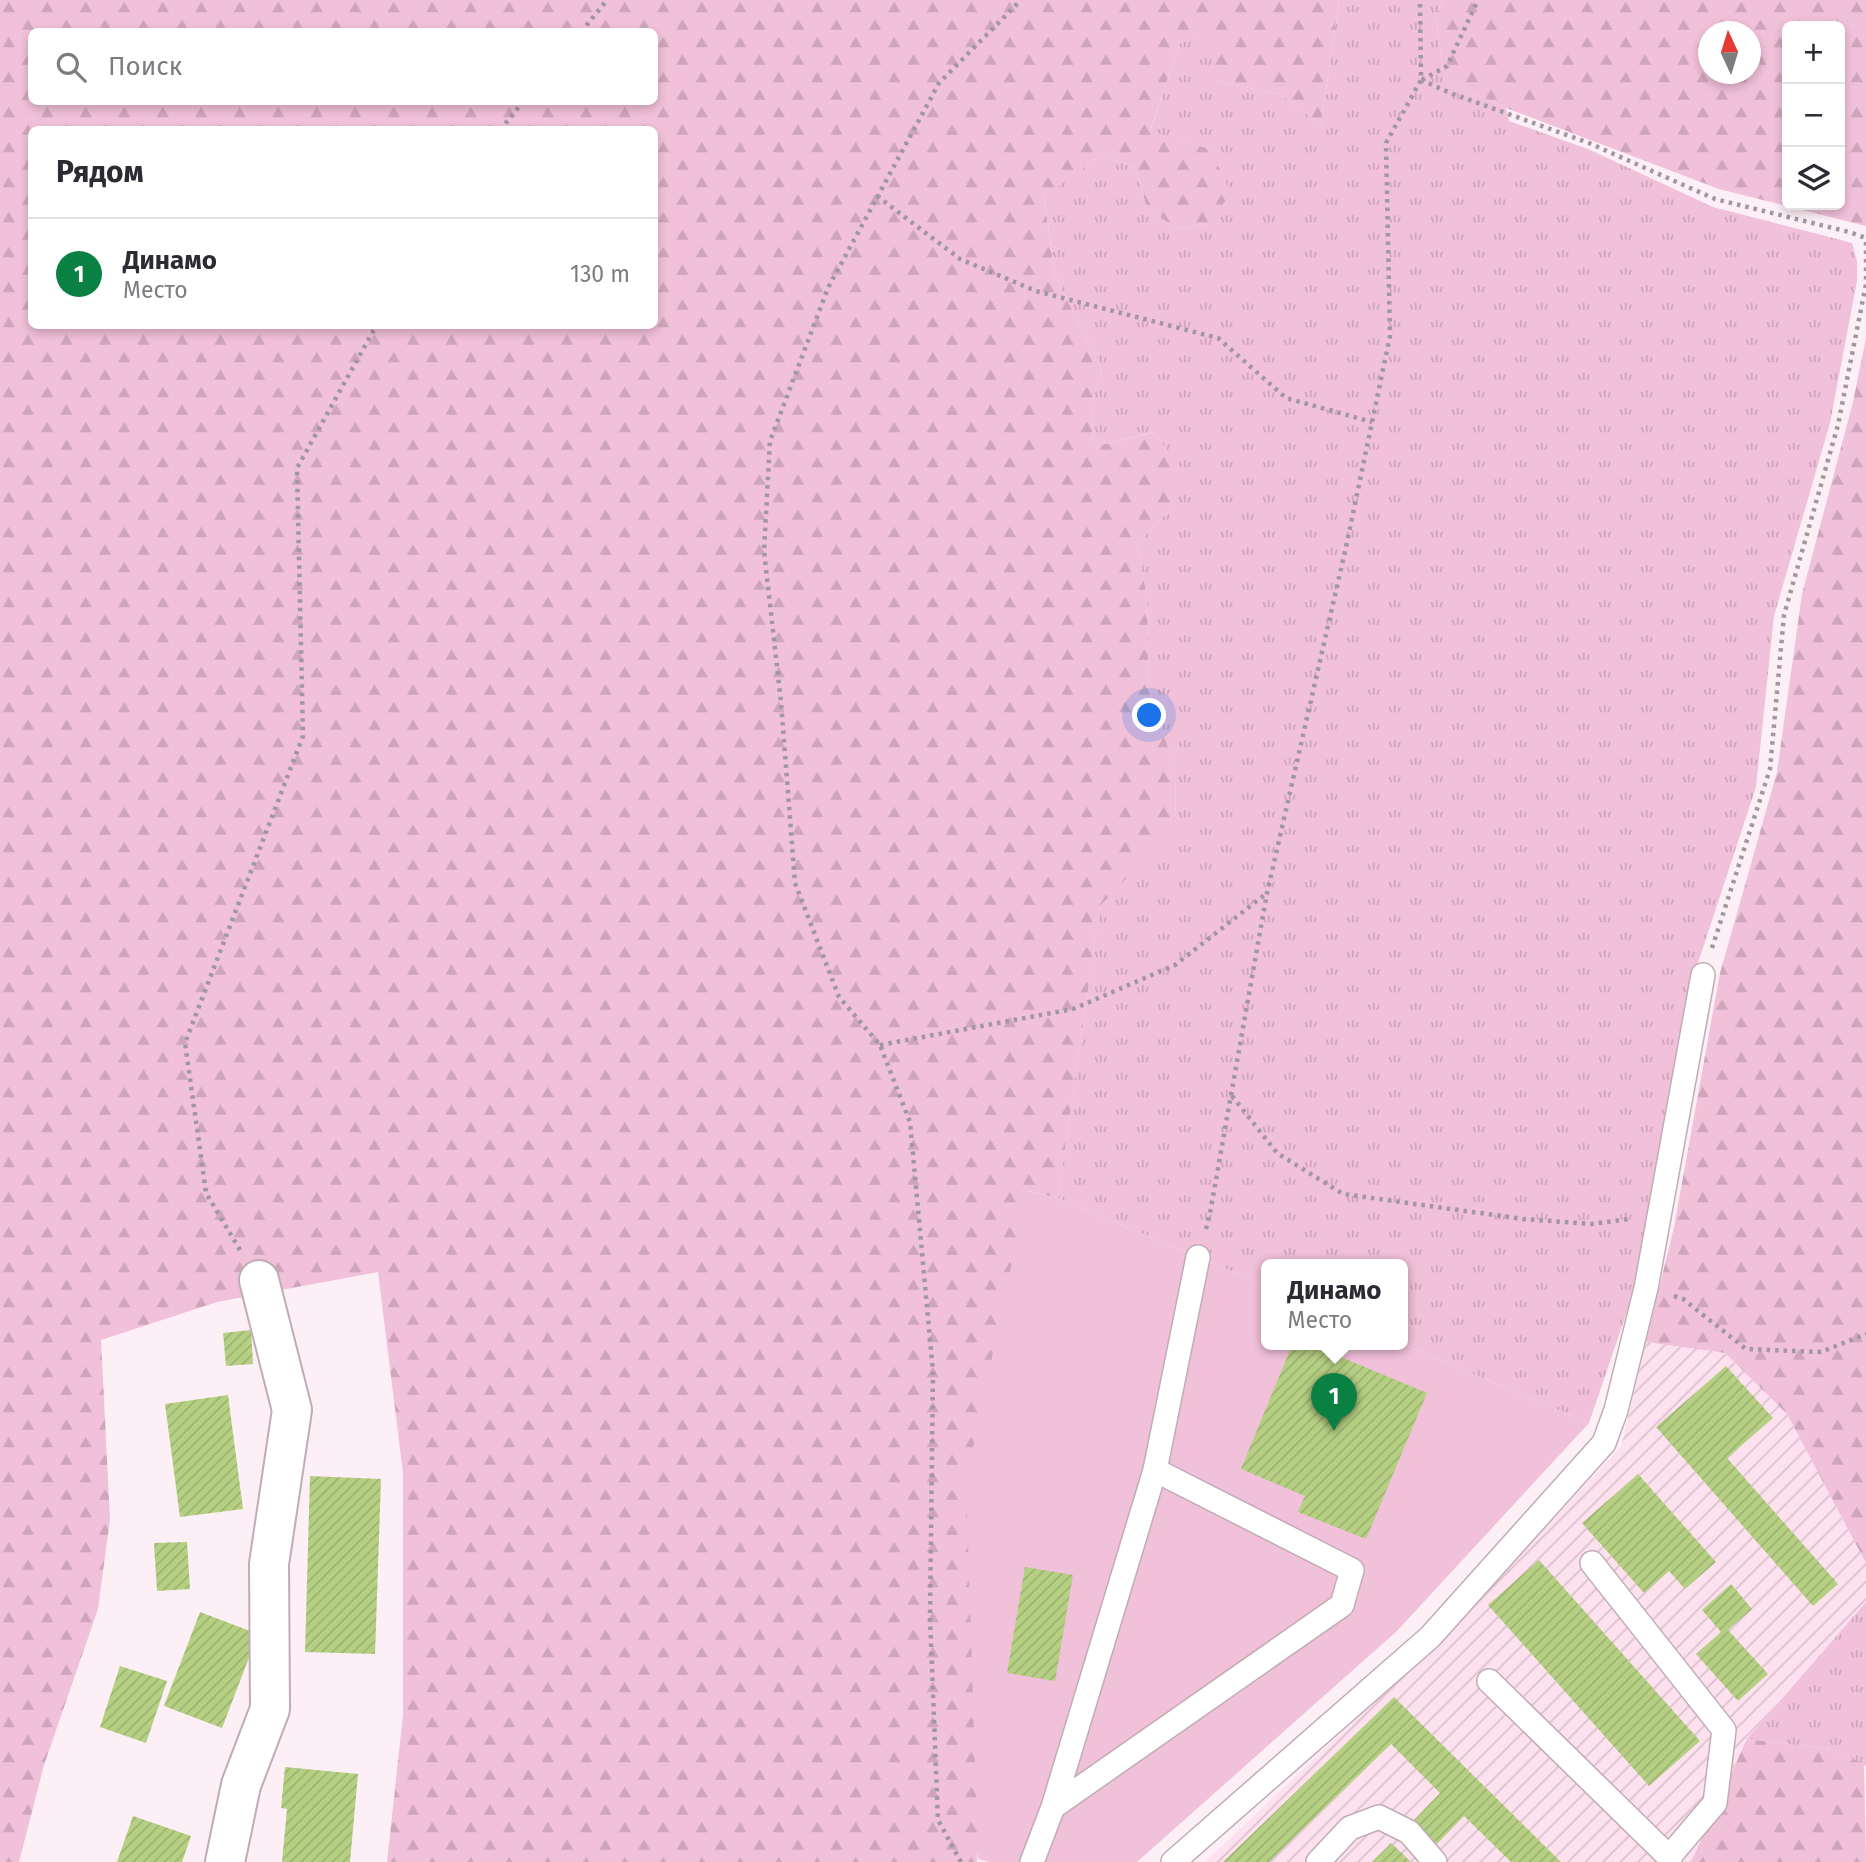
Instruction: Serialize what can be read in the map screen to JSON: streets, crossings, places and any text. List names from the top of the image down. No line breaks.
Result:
{"north":"top","page":{"map_buttons":["+","−"],"search":"Поиск","heading":"Рядом","list":[{"mark":"1","name":"Динамо","note":"Место","value":"130 m"}],"popup":["Динамо","Место"],"pins":"1"}}
